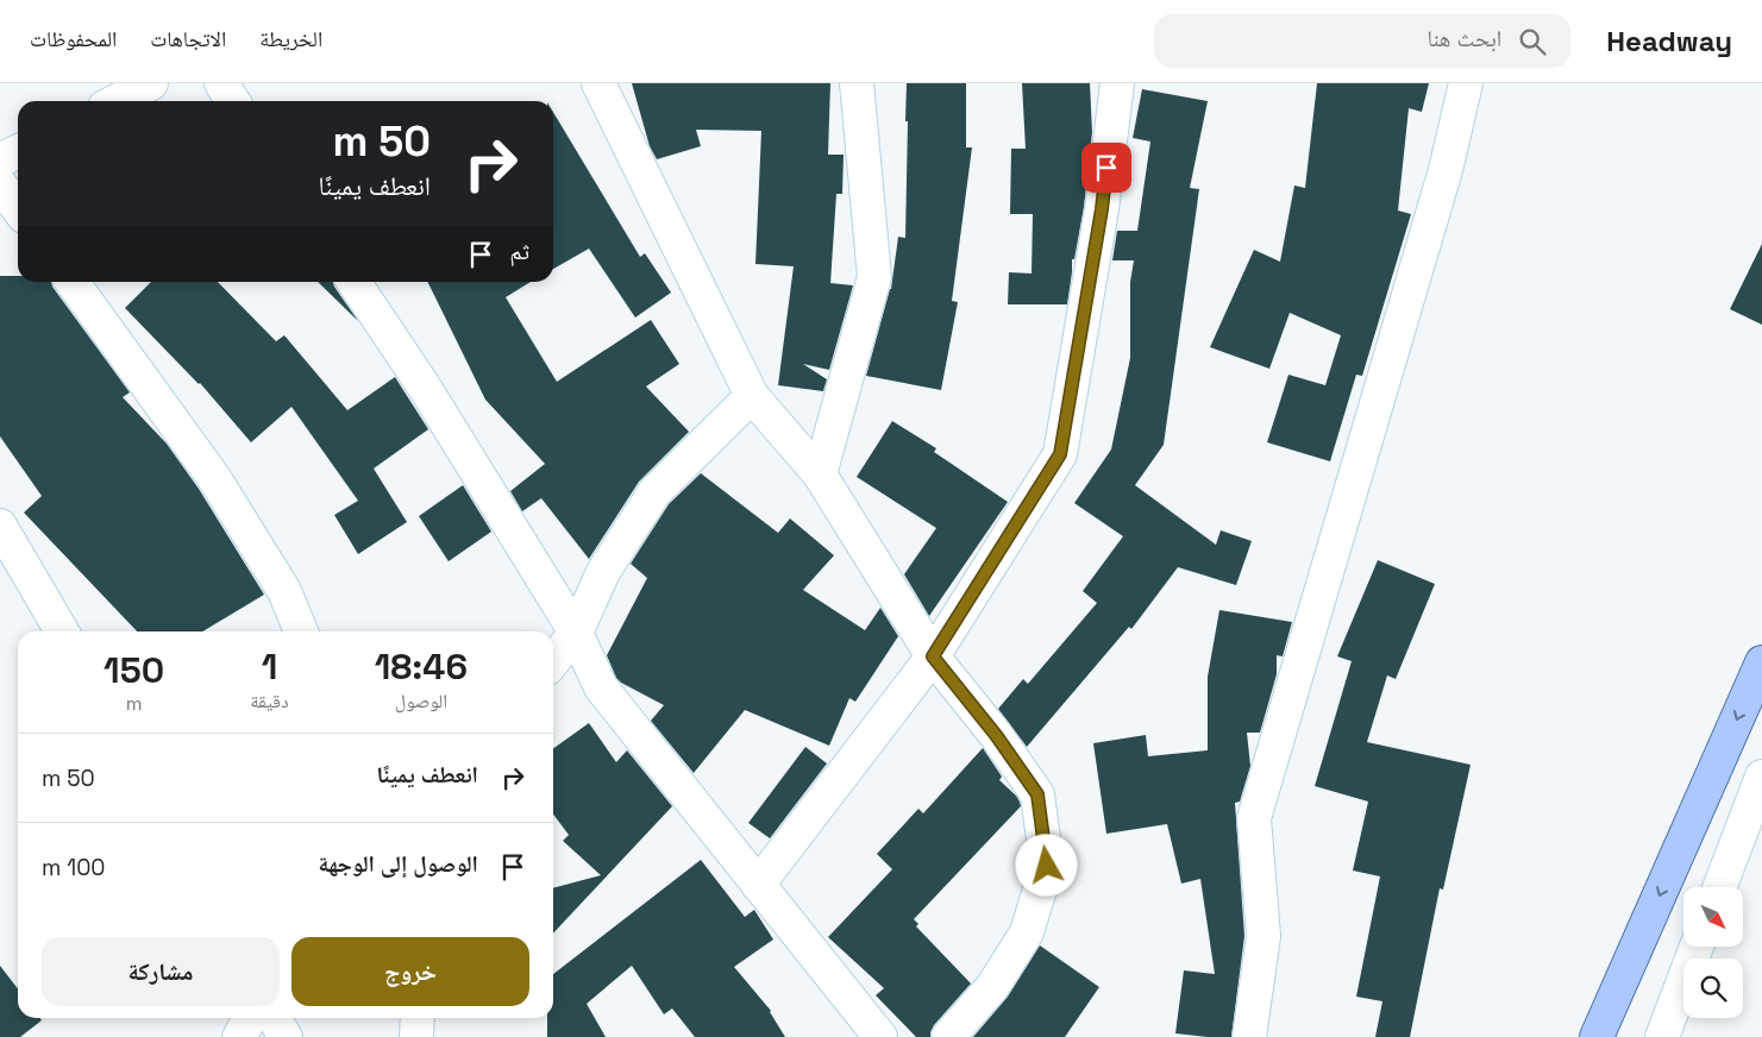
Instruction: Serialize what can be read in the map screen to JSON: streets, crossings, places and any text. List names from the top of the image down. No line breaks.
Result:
{"north":"bottom right","page":{"header":"Headway","search":"ابحث هنا","nav":["الخريطة","الاتجاهات","المحفوظات"],"turn":["50 m","انعطف يمينًا"],"then":"ثم","eta":["18:46","الوصول","1","دقيقة","150","m"],"list":[{"name":"انعطف يمينًا","value":"50 m"},{"name":"الوصول إلى الوجهة","value":"100 m"}],"buttons":["خروج","مشاركة"]}}
